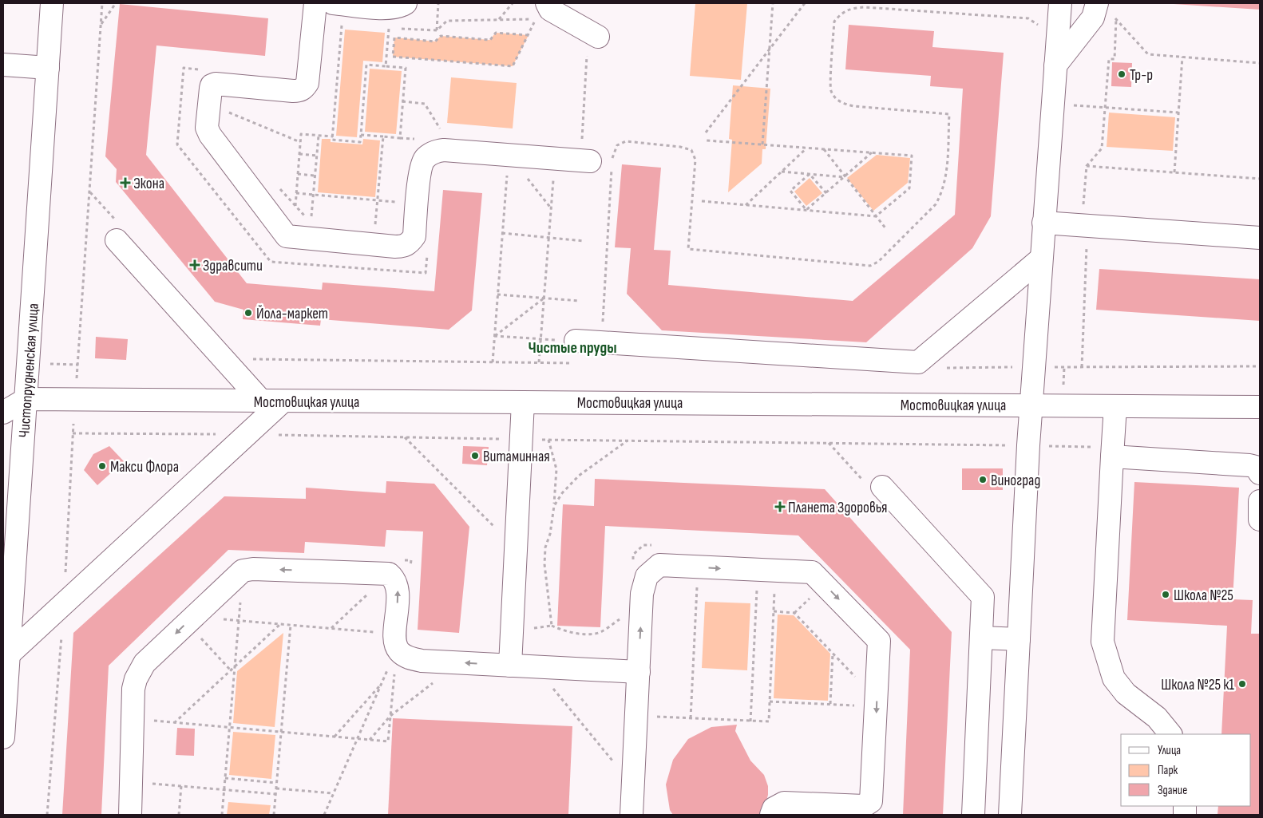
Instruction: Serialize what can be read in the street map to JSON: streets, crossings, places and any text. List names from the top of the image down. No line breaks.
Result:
{"streets":{"street":["Чистопрудненская улица","Мостовицкая улица"]},"crossings":[["Чистопрудненская улица","Мостовицкая улица"]],"districts":["Чистые пруды"],"places":{"other":["Тр-р","Йола-маркет","Витаминная","Макси Флора","Виноград","Школа №25","Школа №25 к1"],"health":["Экона","Здравсити","Планета Здоровья"]},"legend":["Улица","Парк","Здание"]}
